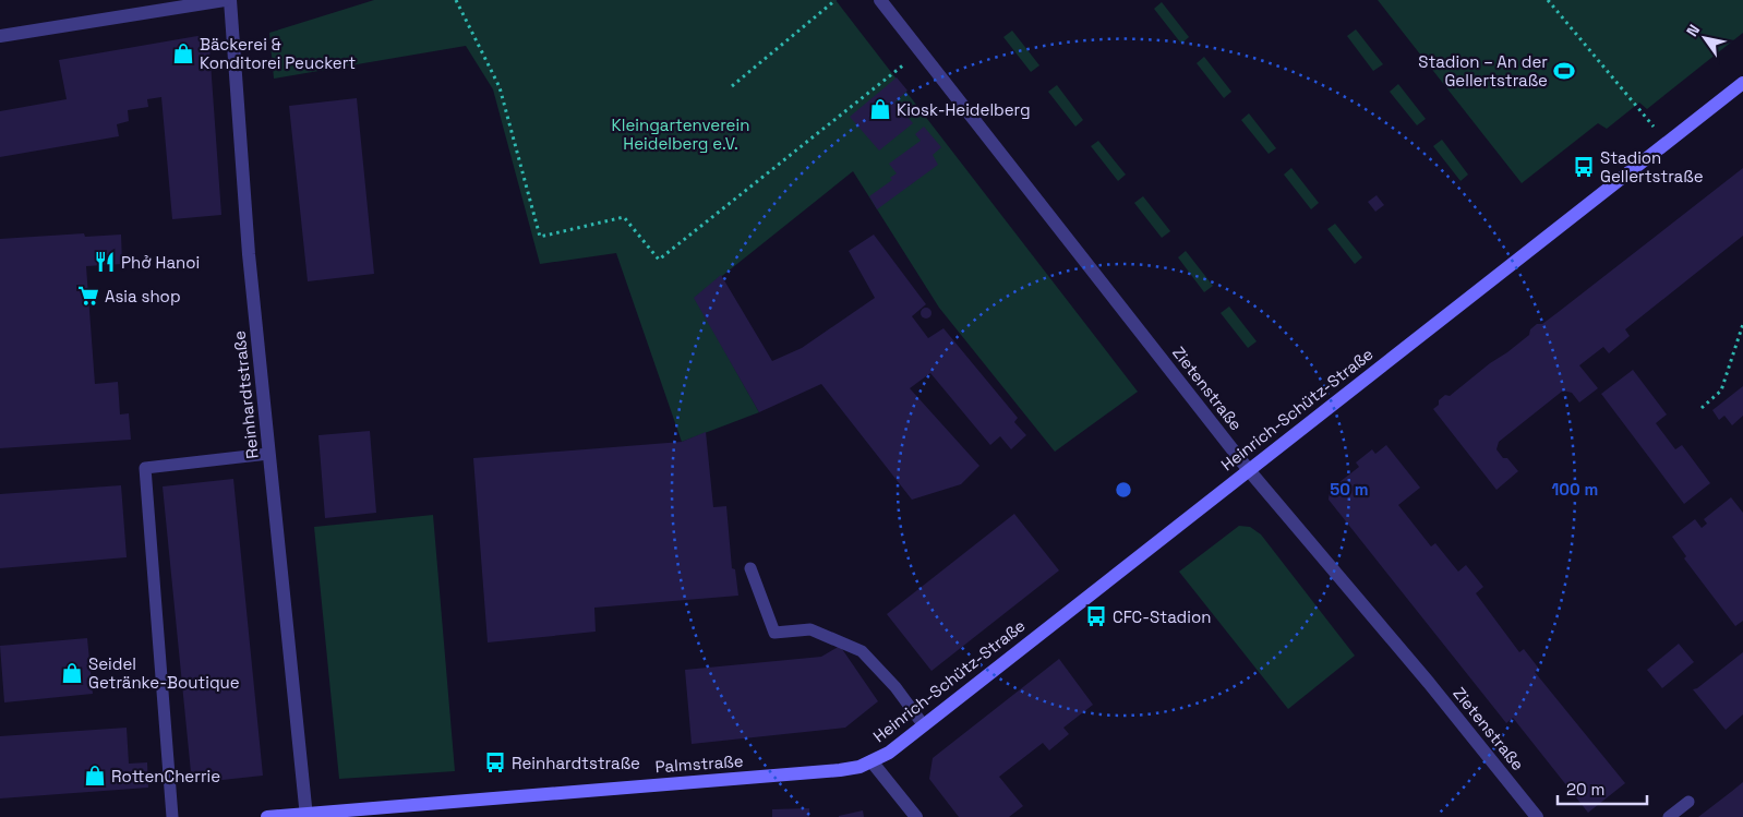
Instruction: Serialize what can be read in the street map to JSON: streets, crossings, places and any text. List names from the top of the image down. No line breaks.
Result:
{"streets":{"main road":["Heinrich-Schütz-Straße","Palmstraße"],"street":["Zietenstraße","Reinhardtstraße"]},"crossings":[["Zietenstraße","Heinrich-Schütz-Straße"],["Reinhardtstraße","Palmstraße"],["Heinrich-Schütz-Straße","Palmstraße"]],"parks":["Kleingartenverein Heidelberg e.V."],"places":{"shop":["Bäckerei & Konditorei Peuckert","Kiosk-Heidelberg","Seidel Getränke-Boutique","RottenCherrie"],"sports":["Stadion – An der Gellertstraße"],"bus stop":["Stadion Gellertstraße","CFC-Stadion","Reinhardtstraße"],"restaurant":["Phở Hanoi"],"supermarket":["Asia shop"]},"scale_bar":"20 m","north":"top left","rings":["50 m","100 m"]}
